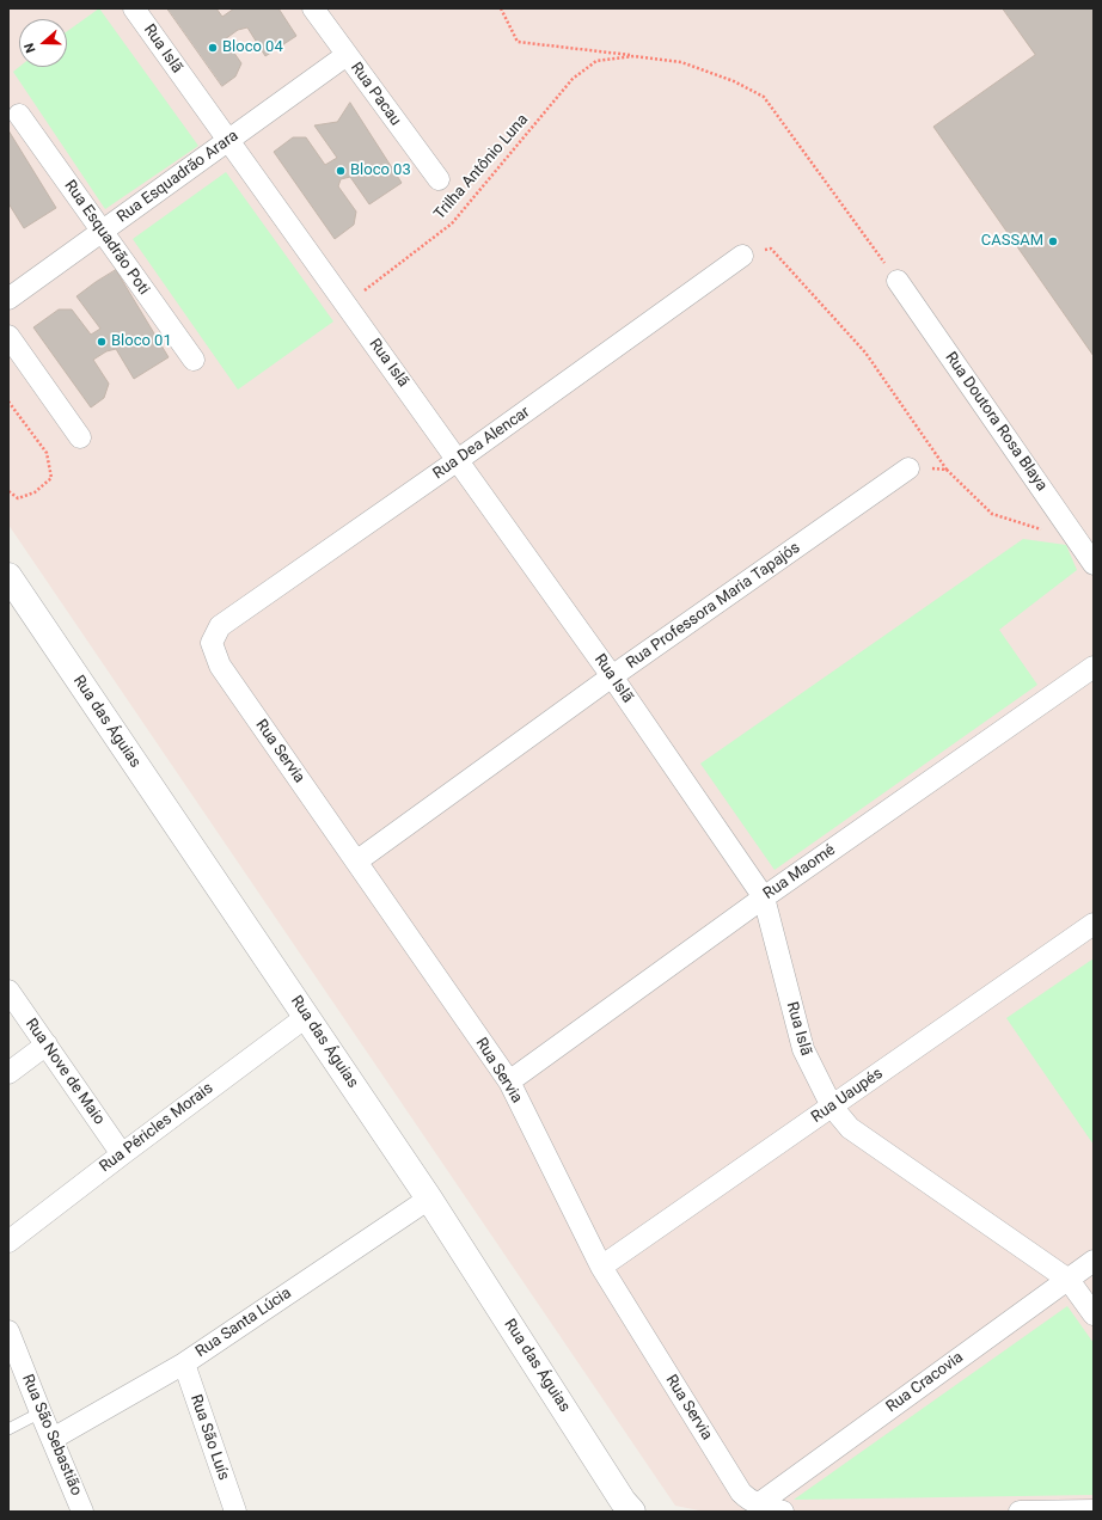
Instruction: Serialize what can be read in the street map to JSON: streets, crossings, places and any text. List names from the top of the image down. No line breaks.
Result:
{"streets":{"street":["Rua Islã","Rua Pacau","Rua Esquadrão Arara","Rua Esquadrão Poti","Rua Doutora Rosa Blaya","Rua Dea Alencar","Rua Professora Maria Tapajós","Rua das Águias","Rua Servia","Rua Maomé","Rua Nove de Maio","Rua Uaupés","Rua Péricles Morais","Rua Santa Lúcia","Rua Cracovia","Rua São Sebastião","Rua São Luís"],"path":["Trilha Antônio Luna"]},"crossings":[["Rua Islã","Trilha Antônio Luna"],["Rua Islã","Rua Esquadrão Arara"],["Rua Islã","Rua Dea Alencar"],["Rua Islã","Rua Professora Maria Tapajós"],["Rua Islã","Rua Maomé"],["Rua Islã","Rua Uaupés"],["Rua Islã","Rua Cracovia"],["Rua Pacau","Rua Esquadrão Arara"],["Trilha Antônio Luna","Rua Doutora Rosa Blaya"],["Rua Esquadrão Arara","Rua Esquadrão Poti"],["Rua Dea Alencar","Rua Servia"],["Rua Professora Maria Tapajós","Rua Servia"],["Rua das Águias","Rua Péricles Morais"],["Rua das Águias","Rua Santa Lúcia"],["Rua Servia","Rua Maomé"],["Rua Servia","Rua Uaupés"],["Rua Servia","Rua Cracovia"],["Rua Nove de Maio","Rua Péricles Morais"],["Rua Santa Lúcia","Rua São Sebastião"],["Rua Santa Lúcia","Rua São Luís"]],"places":["Bloco 04","Bloco 03","CASSAM","Bloco 01"],"north":"left"}
